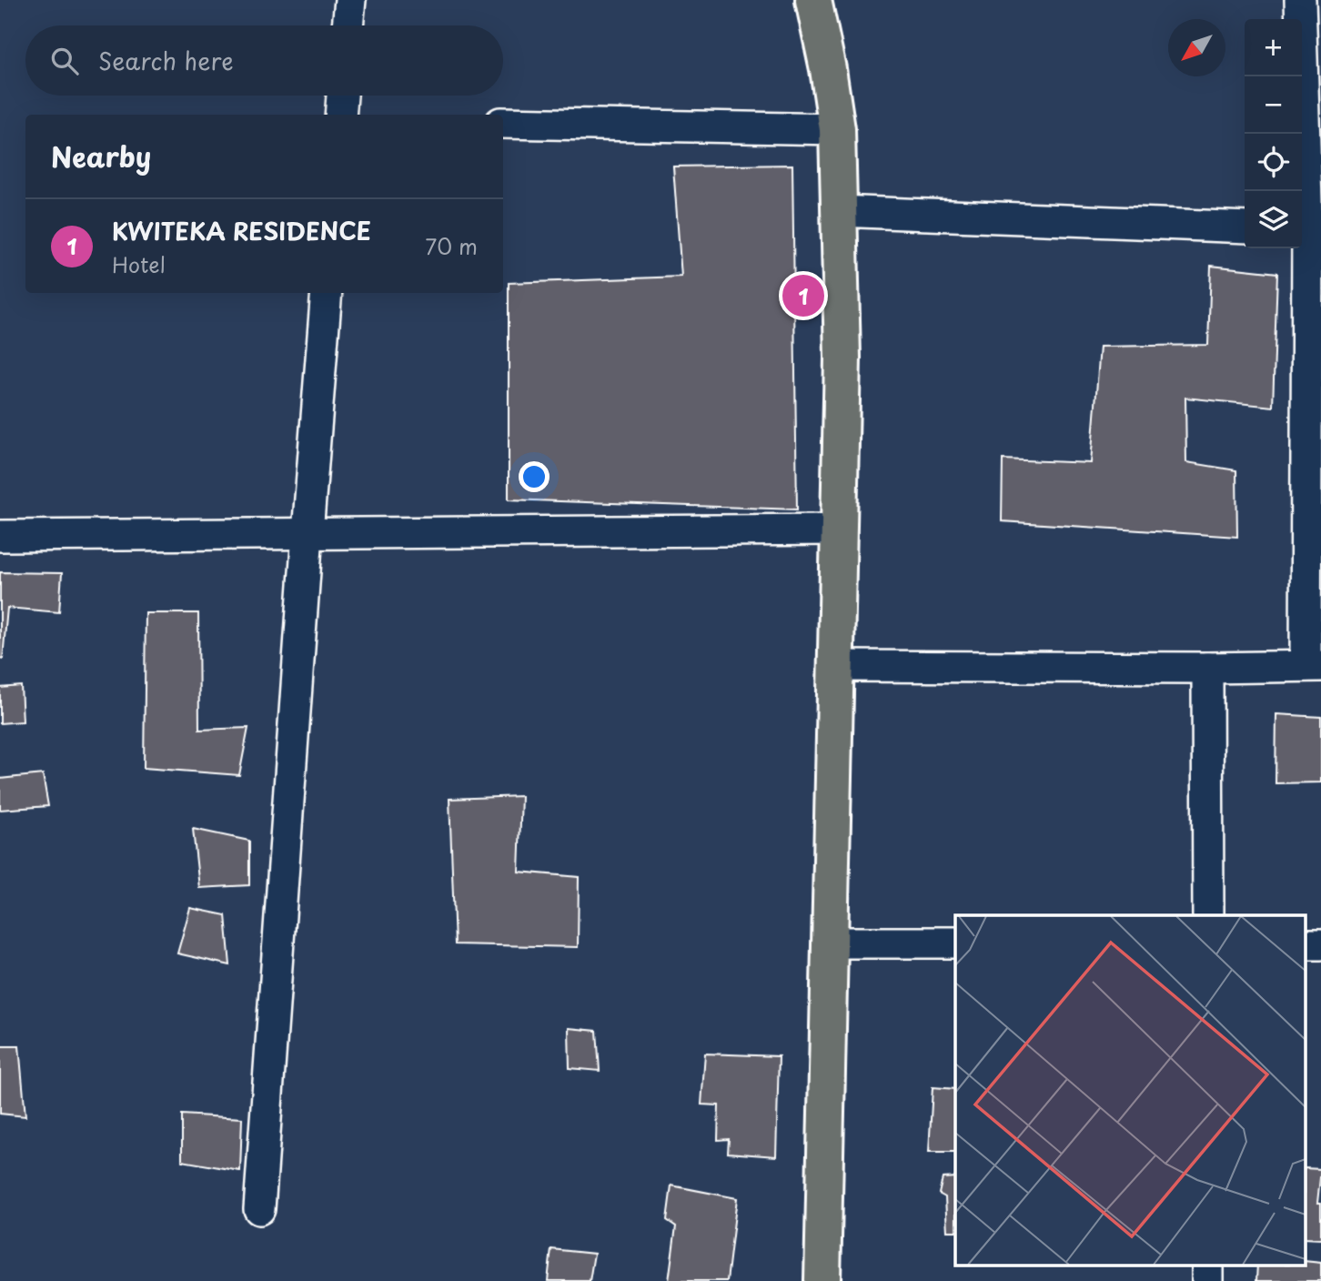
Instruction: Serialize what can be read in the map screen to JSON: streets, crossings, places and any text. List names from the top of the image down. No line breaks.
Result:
{"north":"bottom left","page":{"map_buttons":["+","−"],"search":"Search here","heading":"Nearby","list":[{"mark":"1","name":"KWITEKA RESIDENCE","note":"Hotel","value":"70 m"}],"pins":"1"}}
